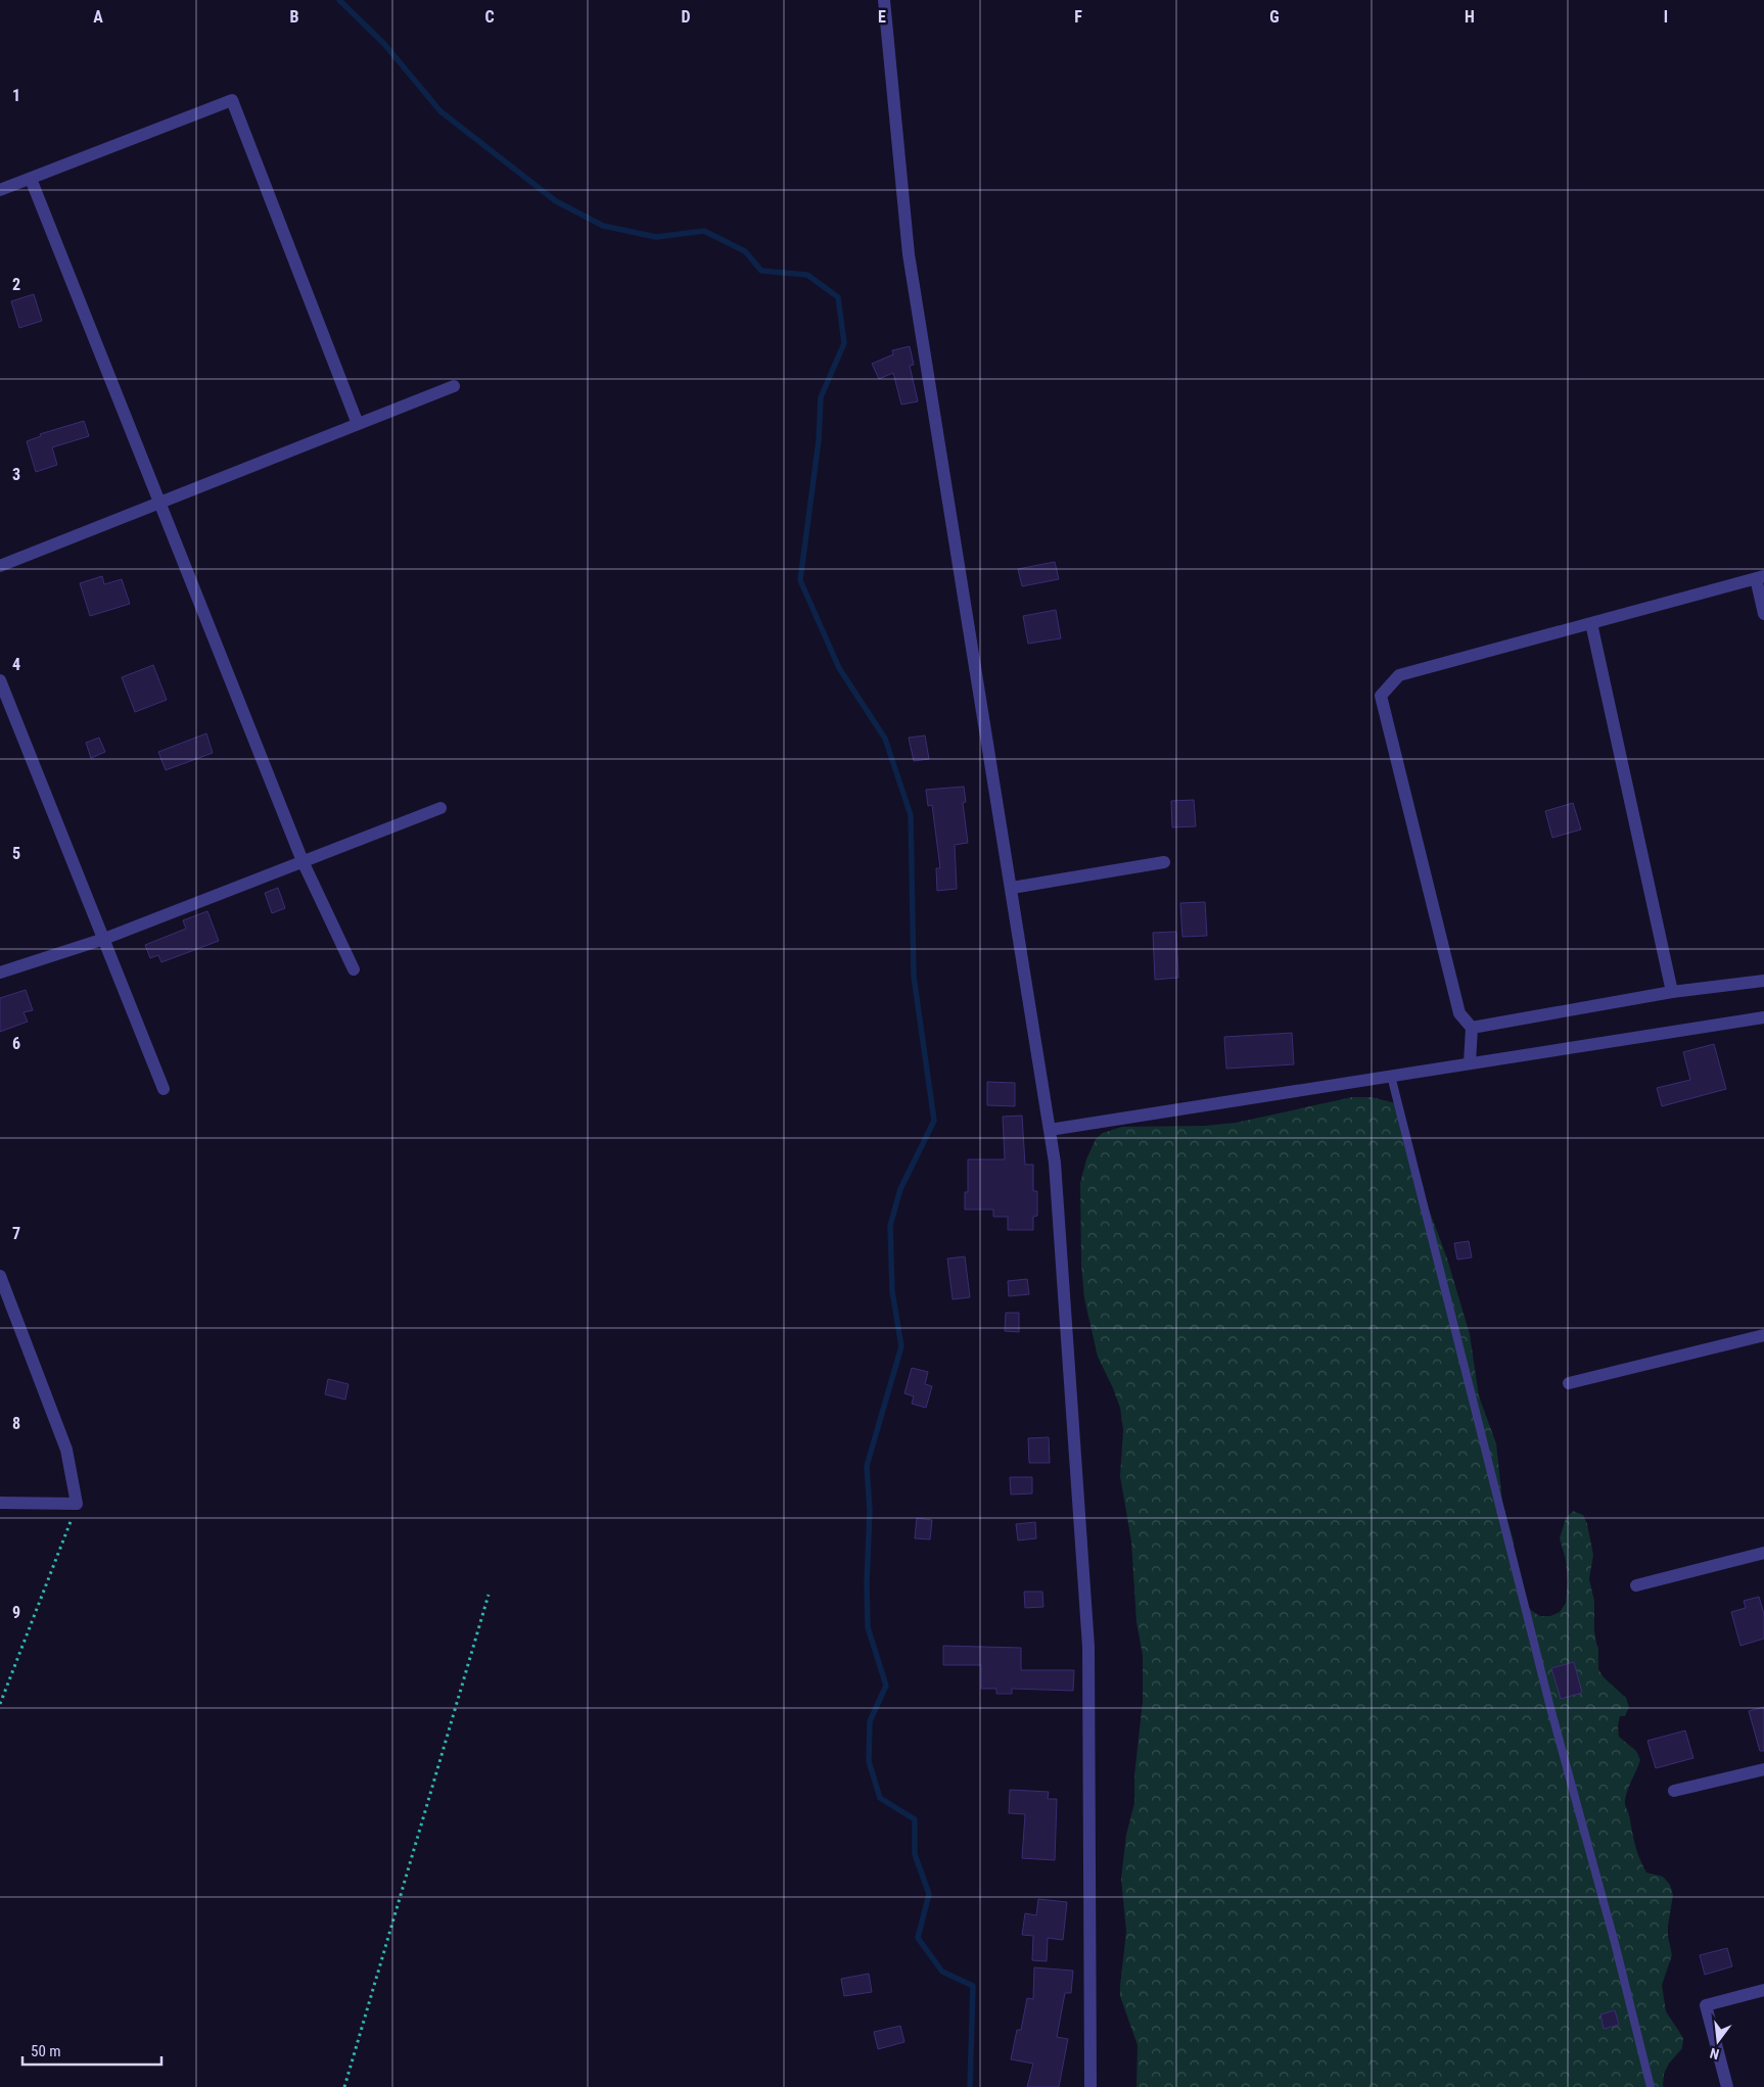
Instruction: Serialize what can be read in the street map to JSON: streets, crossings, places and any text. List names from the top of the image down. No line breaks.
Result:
{"scale_bar":"50 m","north":"bottom","grid":{"columns":["A","B","C","D","E","F","G","H","I"],"rows":["1","2","3","4","5","6","7","8","9"]}}
